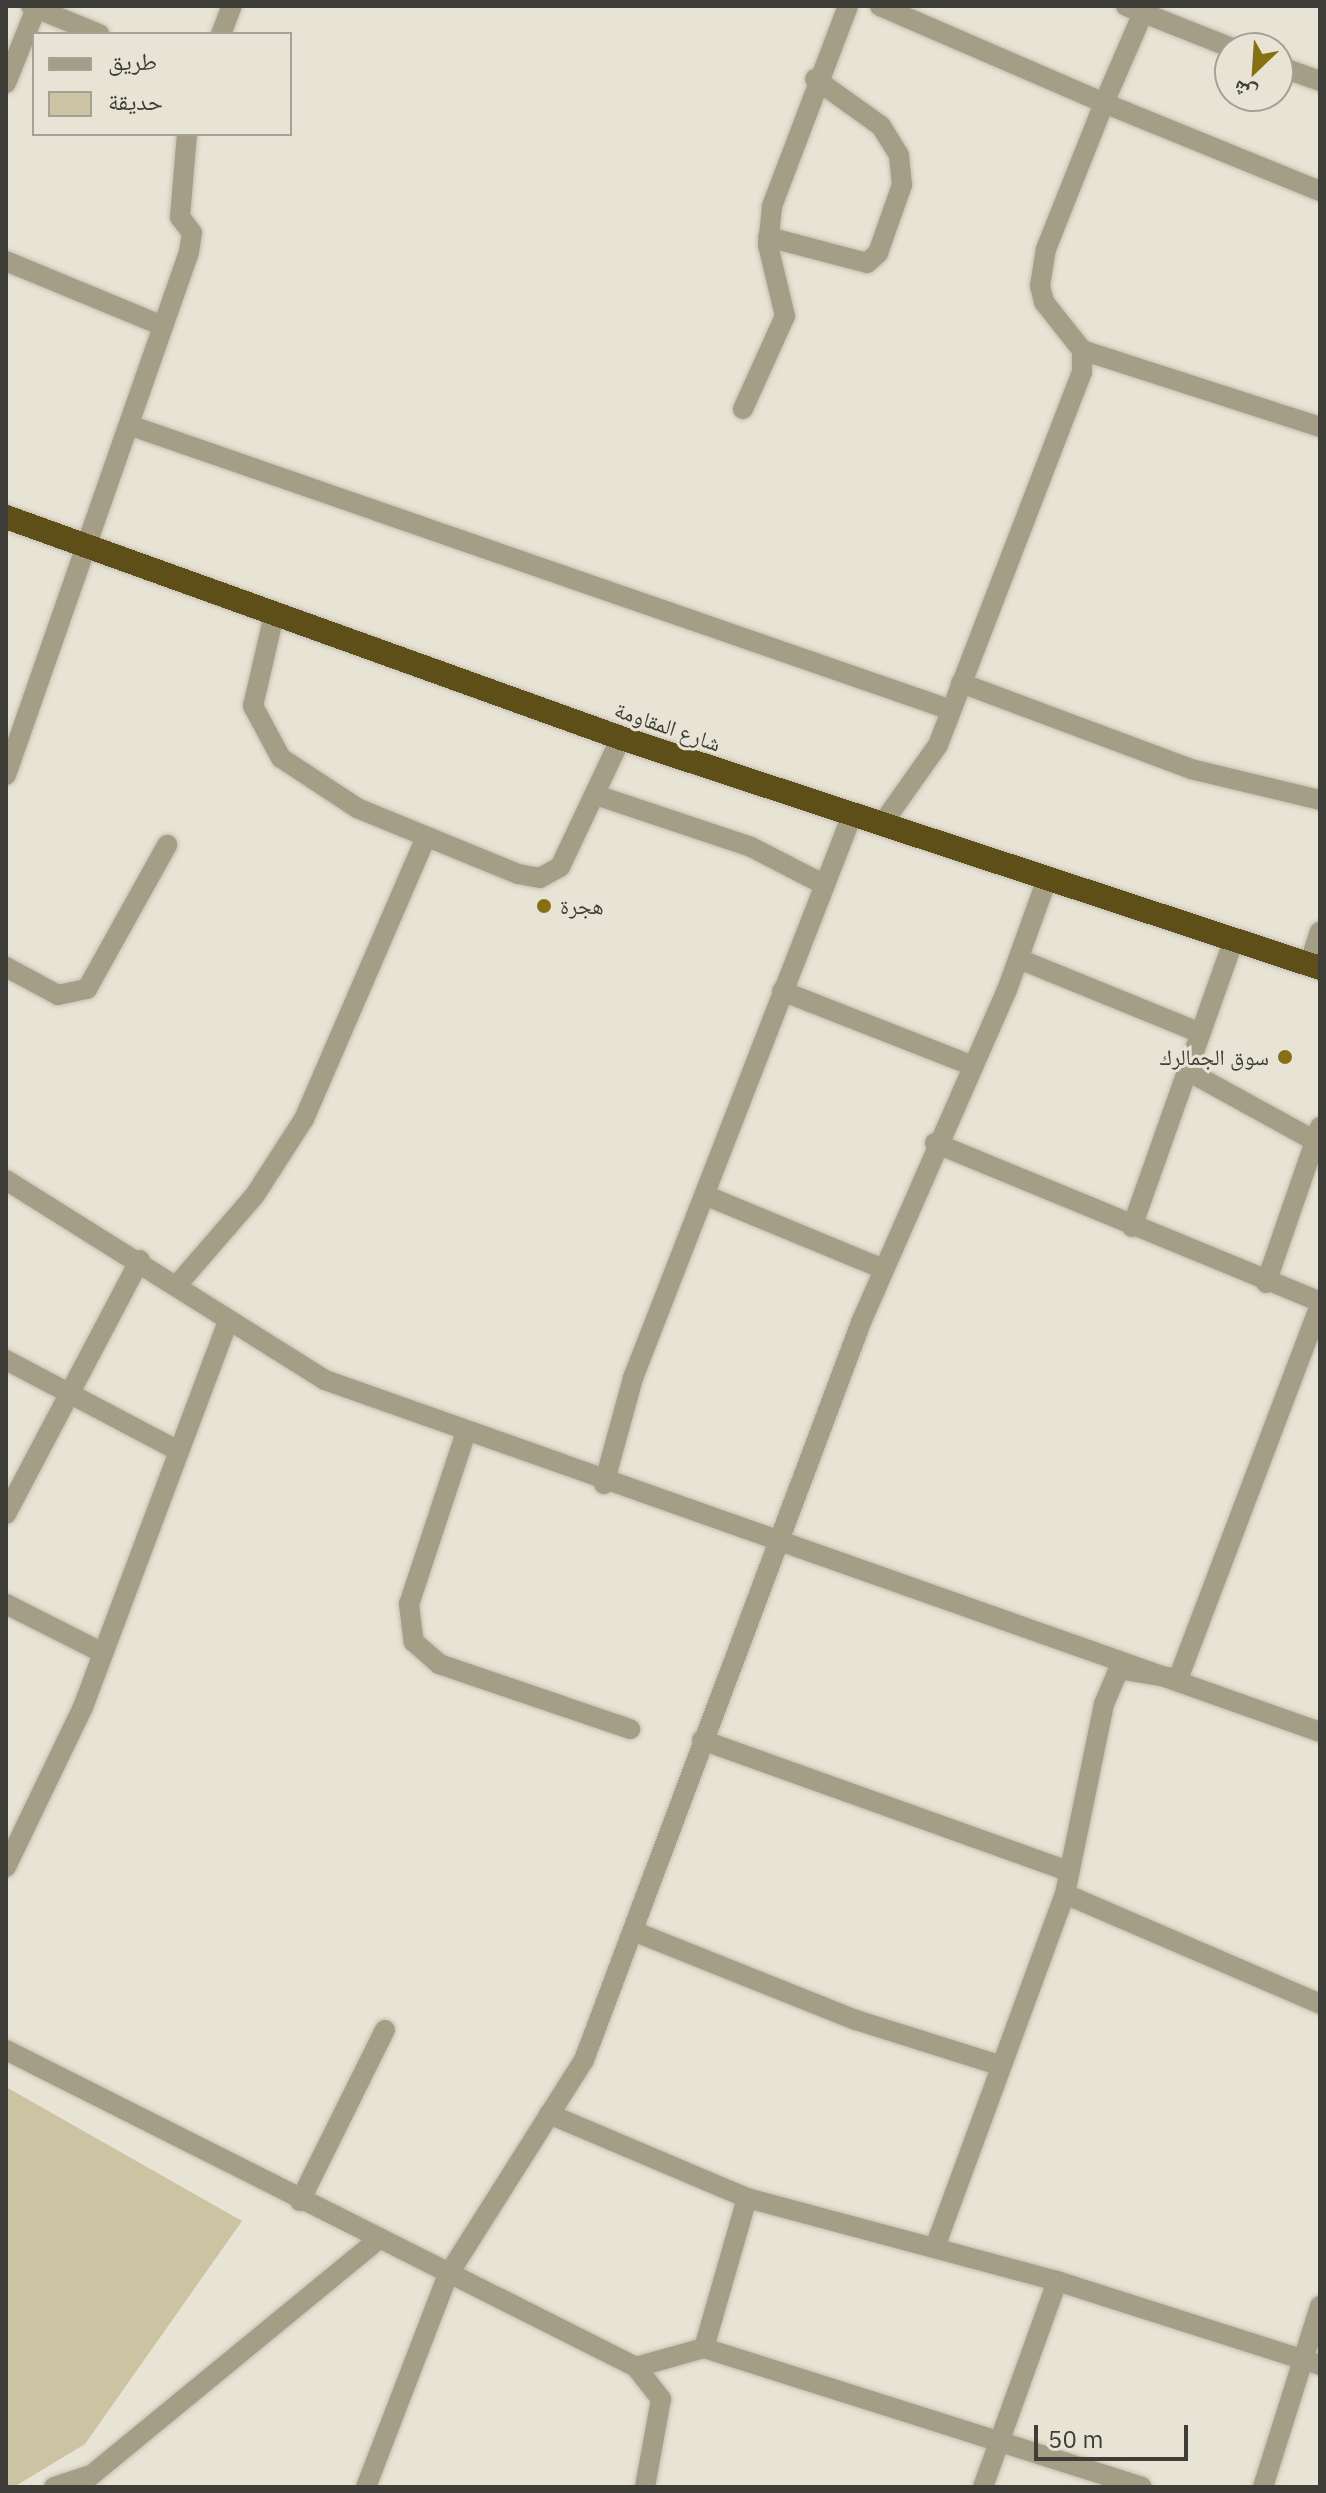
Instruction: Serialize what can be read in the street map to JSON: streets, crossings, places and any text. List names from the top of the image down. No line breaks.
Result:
{"streets":{"highway":["شارع المقاومة"]},"places":["هجرة","سوق الجمالرك"],"legend":["طريق","حديقة"],"scale_bar":"50 m","north":"bottom left"}
